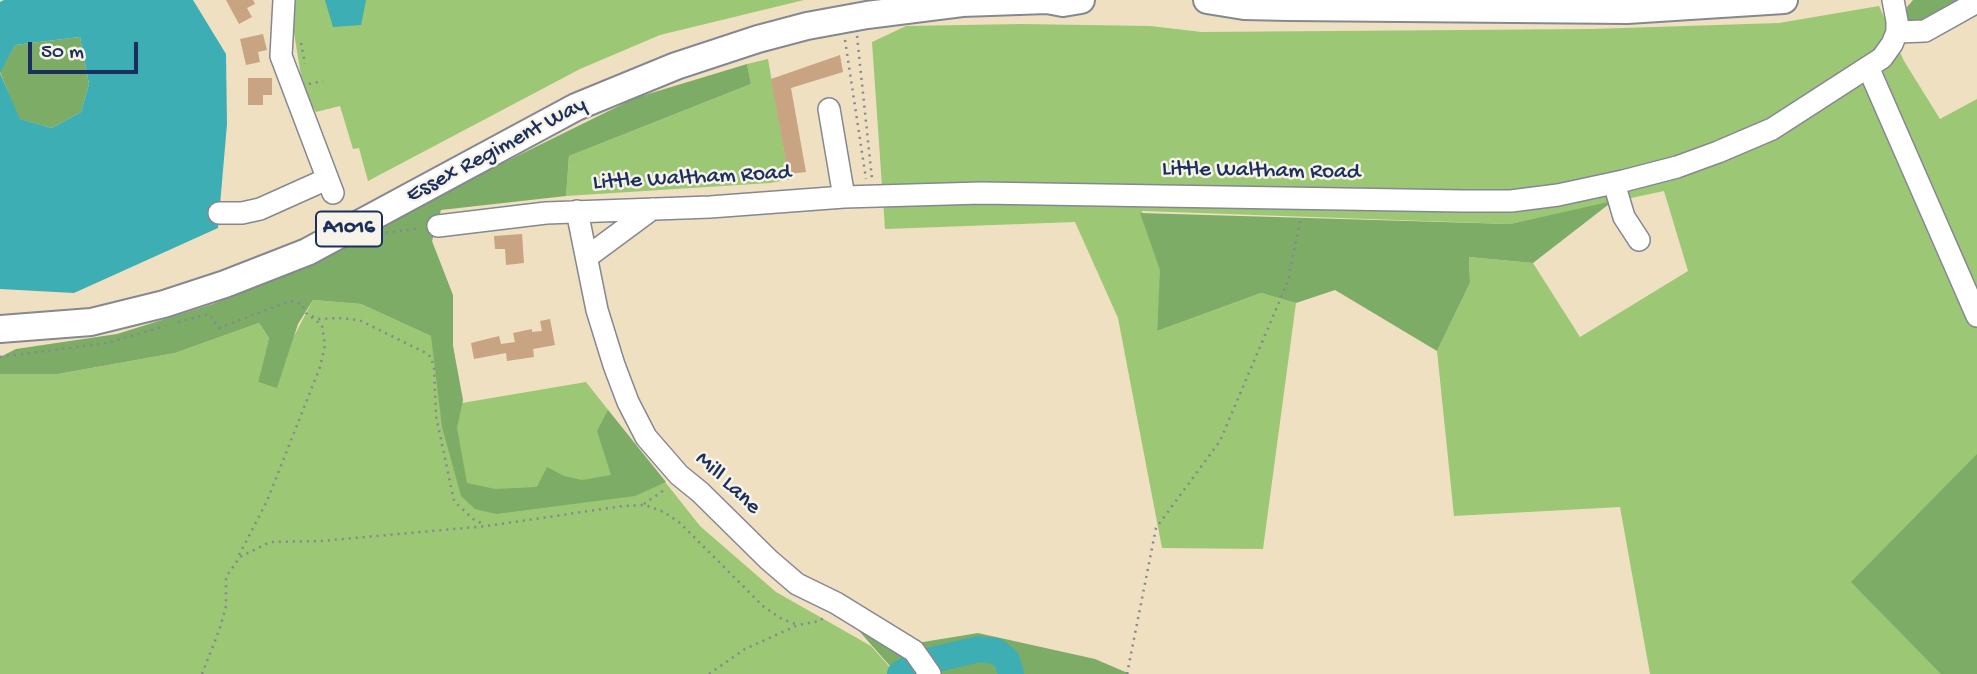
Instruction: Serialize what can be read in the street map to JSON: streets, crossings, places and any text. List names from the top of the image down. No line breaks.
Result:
{"streets":{"main road":["Essex Regiment Way","A1016"],"street":["Little Waltham Road","Mill Lane"]},"crossings":[["Little Waltham Road","Mill Lane"]],"scale_bar":"50 m"}
